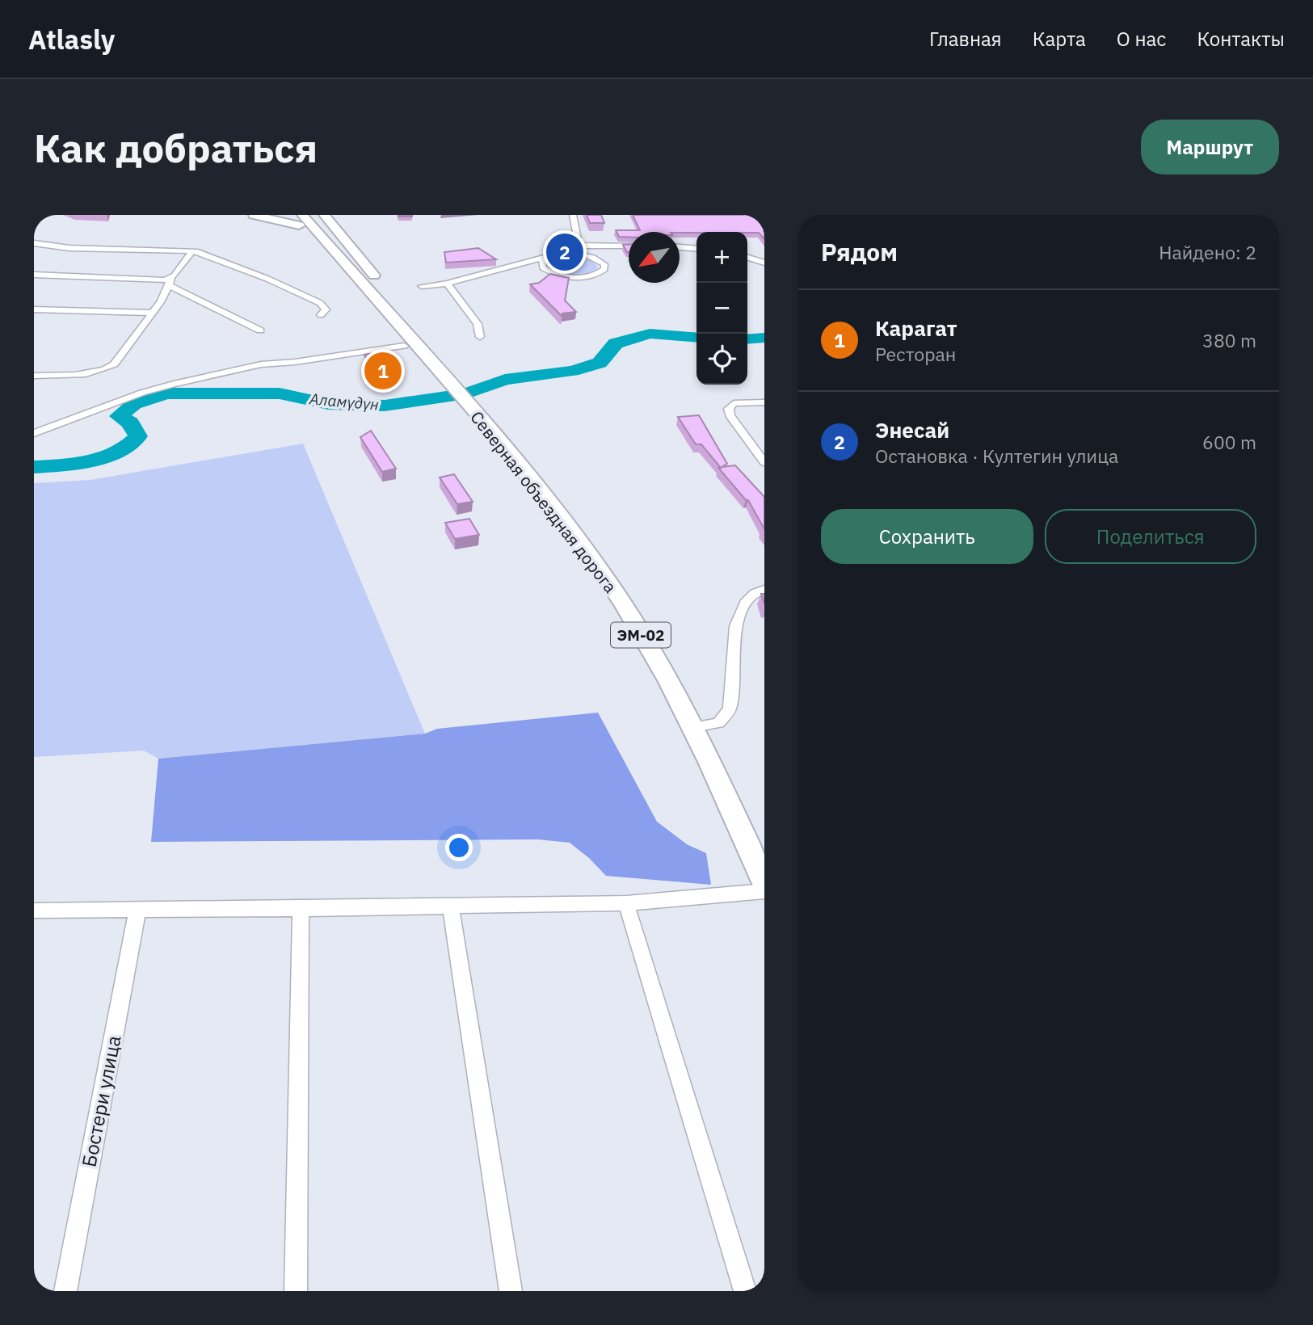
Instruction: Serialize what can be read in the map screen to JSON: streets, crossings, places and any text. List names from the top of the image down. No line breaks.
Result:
{"streets":{"highway":["Северная объездная дорога","ЭМ-02"],"street":["Бостери улица"]},"water":["Аламүдүн"],"north":"bottom left","page":{"header":"Atlasly","nav":["Главная","Карта","О нас","Контакты"],"buttons":["Маршрут",["Сохранить","Поделиться"]],"title":"Как добраться","heading":["Рядом","Найдено: 2"],"pins":["2","1"],"map_buttons":["+","−"],"list":[{"mark":"1","name":"Карагат","note":"Ресторан","value":"380 m"},{"mark":"2","name":"Энесай","note":"Остановка · Култегин улица","value":"600 m"}]}}
